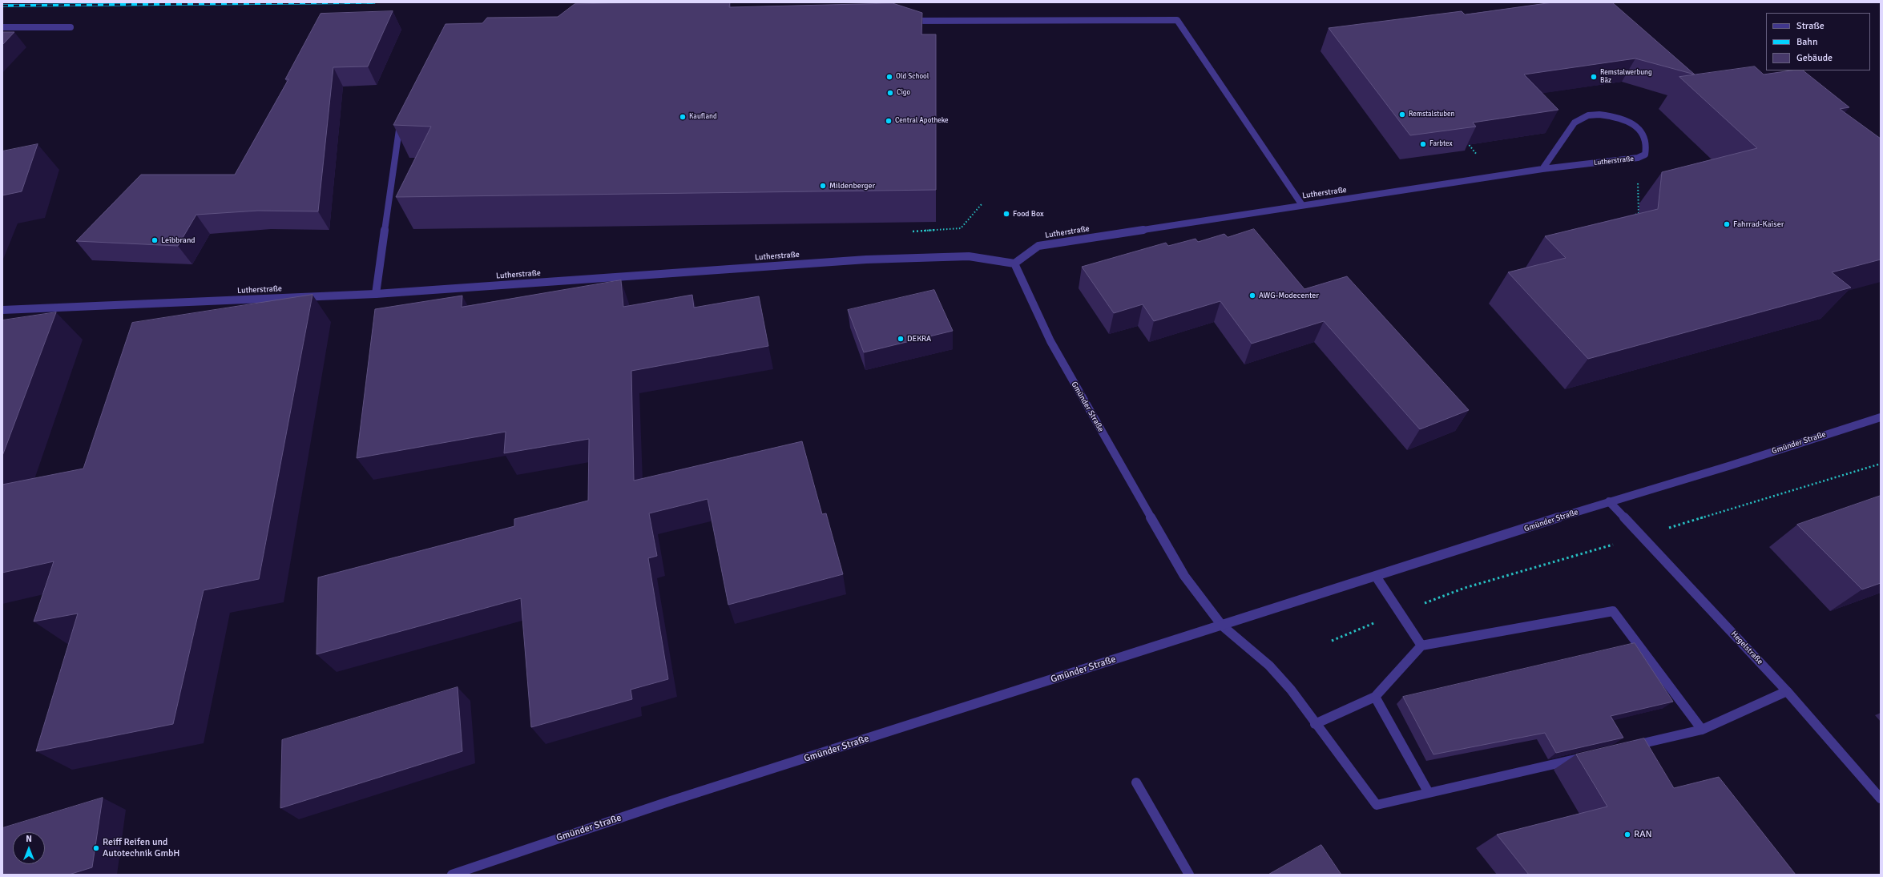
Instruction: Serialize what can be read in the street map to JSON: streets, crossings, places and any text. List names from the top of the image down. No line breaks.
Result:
{"streets":{"street":["Lutherstraße","Gmünder Straße","Hegelstraße"]},"crossings":[["Lutherstraße","Gmünder Straße"],["Gmünder Straße","Hegelstraße"]],"places":["Old School","Remstalwerbung Bäz","Cigo","Remstalstuben","Kaufland","Central Apotheke","Farbtex","Mildenberger","Food Box","Fahrrad-Kaiser","Leibbrand","AWG-Modecenter","DEKRA","RAN","Reiff Reifen und Autotechnik GmbH"],"legend":["Straße","Bahn","Gebäude"],"north":"top"}
